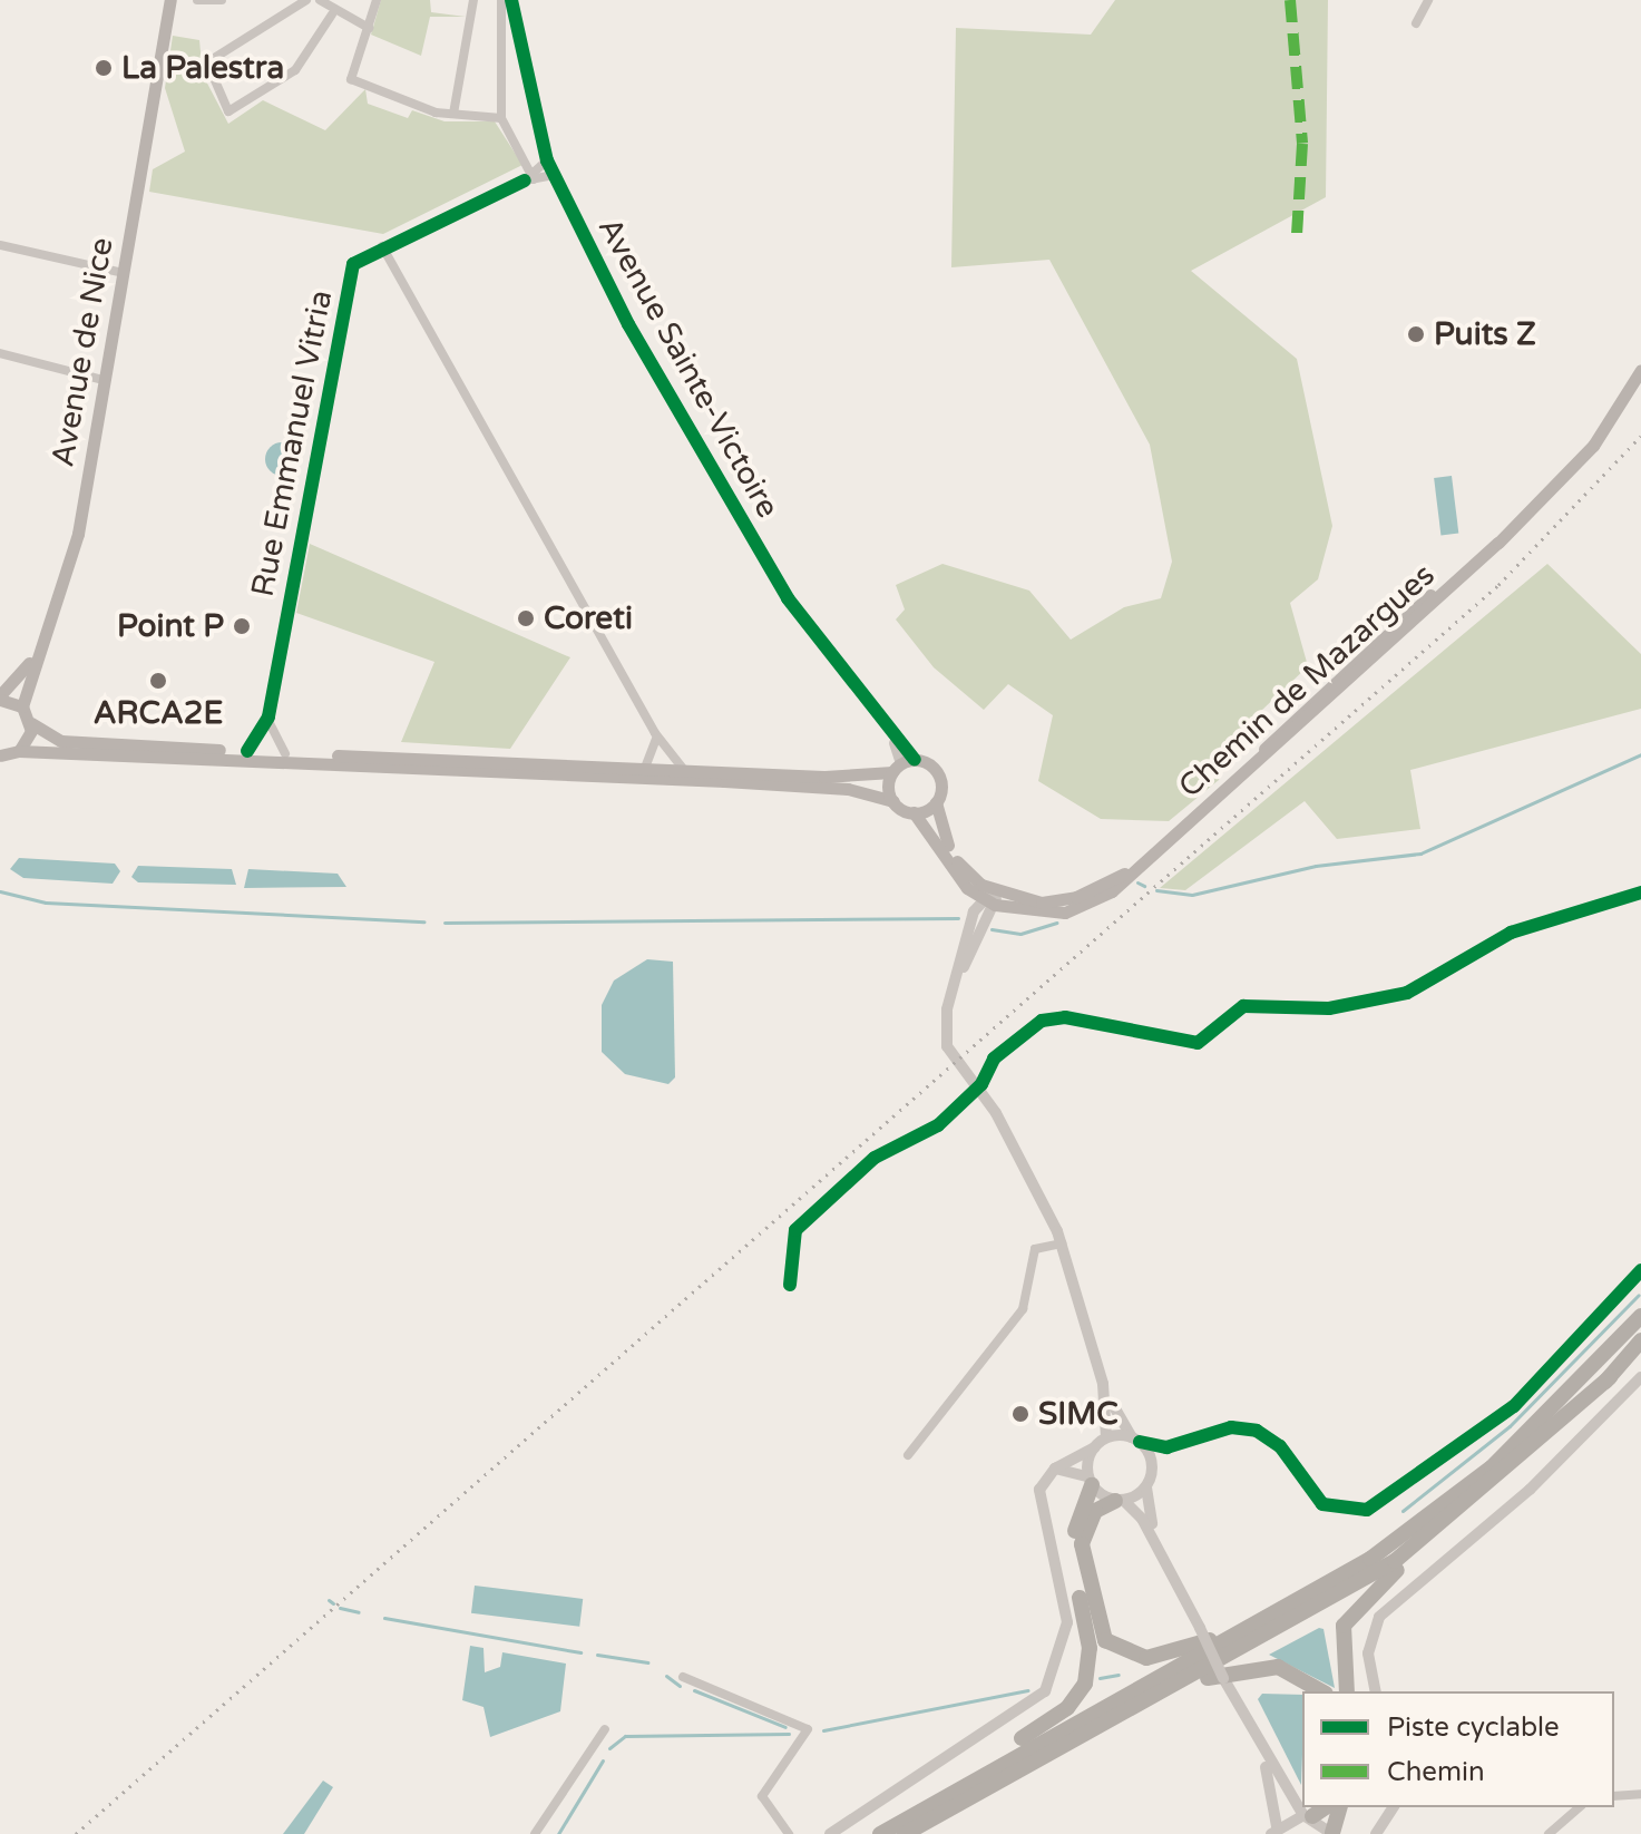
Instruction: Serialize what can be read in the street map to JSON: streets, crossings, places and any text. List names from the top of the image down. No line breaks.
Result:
{"streets":{"main road":["Avenue de Nice","Chemin de Mazargues"],"street":["Avenue Sainte-Victoire","Rue Emmanuel Vitria"]},"places":["La Palestra","Puits Z","Coreti","Point P","ARCA2E","SIMC"],"legend":["Piste cyclable","Chemin"]}
